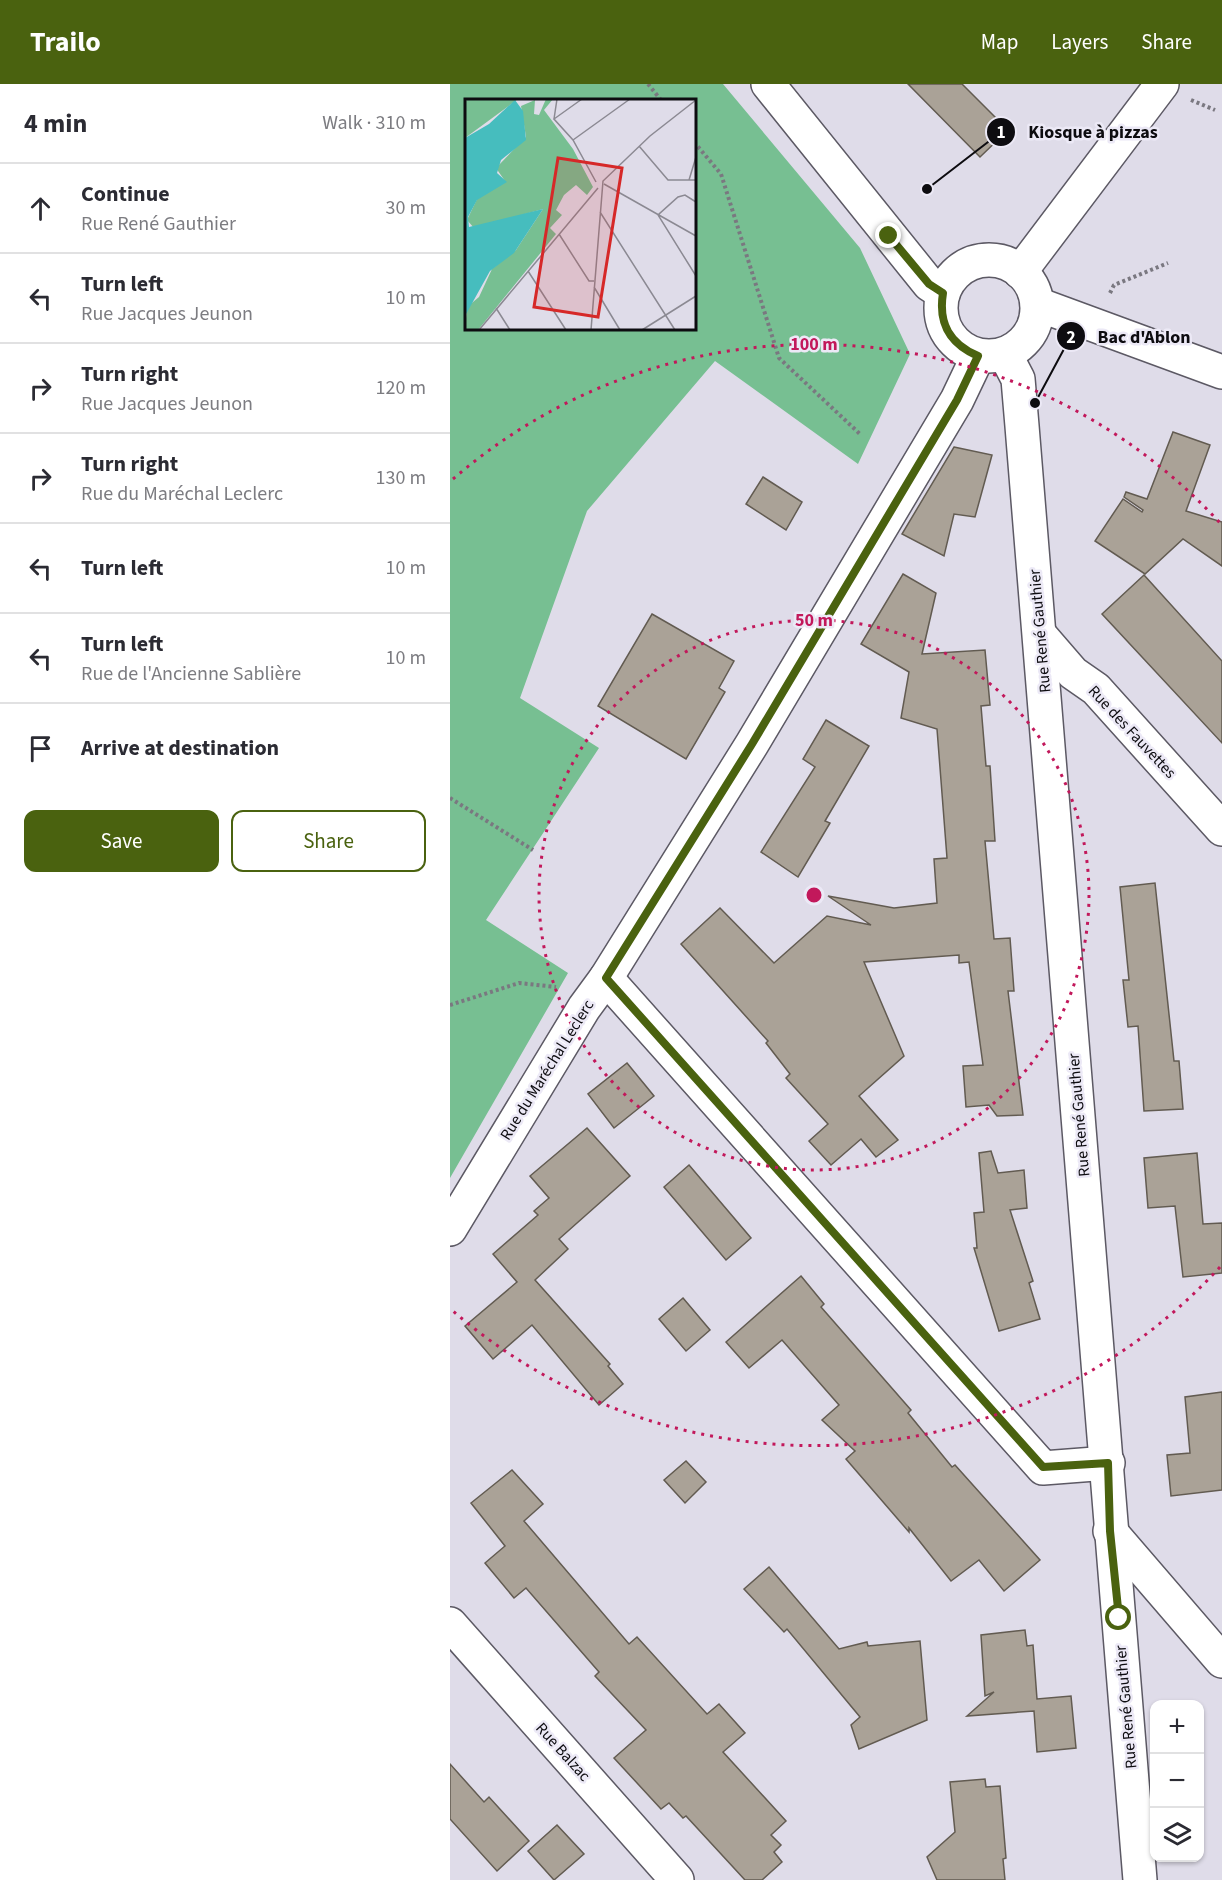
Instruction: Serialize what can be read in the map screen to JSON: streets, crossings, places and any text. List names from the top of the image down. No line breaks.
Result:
{"streets":{"street":["Rue René Gauthier","Rue des Fauvettes","Rue du Maréchal Leclerc","Rue Balzac"]},"crossings":[["Rue René Gauthier","Rue des Fauvettes"],["Rue René Gauthier","Rue du Maréchal Leclerc"]],"places":["Kiosque à pizzas","Bac d'Ablon"],"page":{"header":"Trailo","nav":["Map","Layers","Share"],"heading":["4 min","Walk · 310 m"],"list":[["Continue","Rue René Gauthier","30 m"],["Turn left","Rue Jacques Jeunon","10 m"],["Turn right","Rue Jacques Jeunon","120 m"],["Turn right","Rue du Maréchal Leclerc","130 m"],["Turn left","10 m"],["Turn left","Rue de l'Ancienne Sablière","10 m"],"Arrive at destination"],"buttons":["Save","Share"],"map_buttons":["+","−"]},"rings":["100 m","50 m"]}
